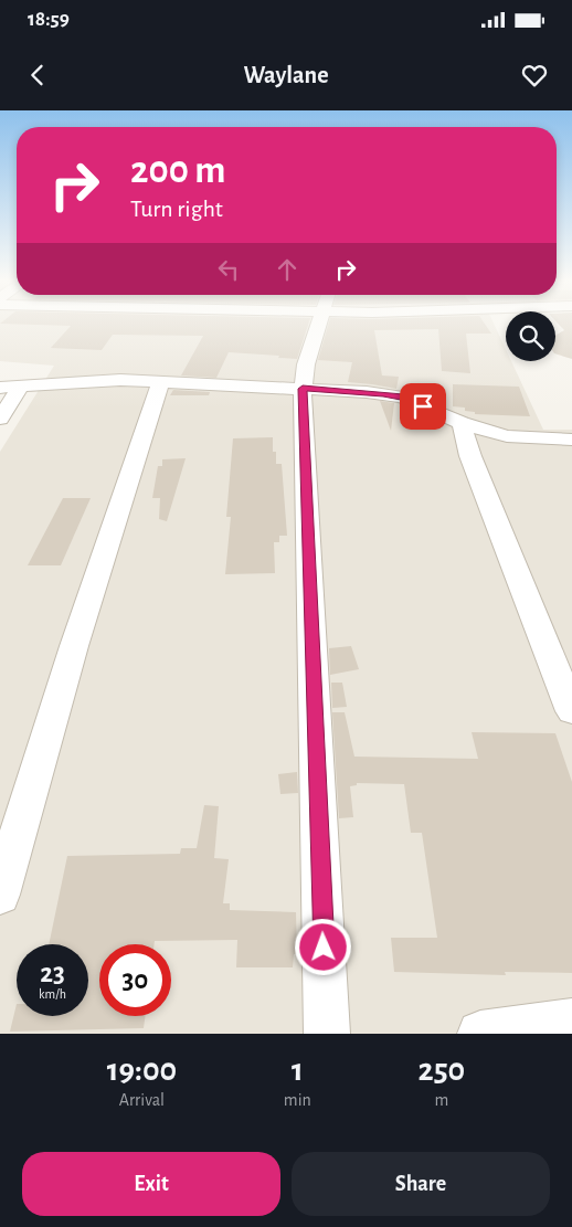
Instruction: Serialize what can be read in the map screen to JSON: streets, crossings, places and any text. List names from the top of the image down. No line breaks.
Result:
{"page":{"status":"18:59","header":"Waylane","turn":["200 m","Turn right"],"speed":"23 km/h","limit":"30","eta":["19:00","Arrival","1","min","250","m"],"buttons":["Exit","Share"]}}
